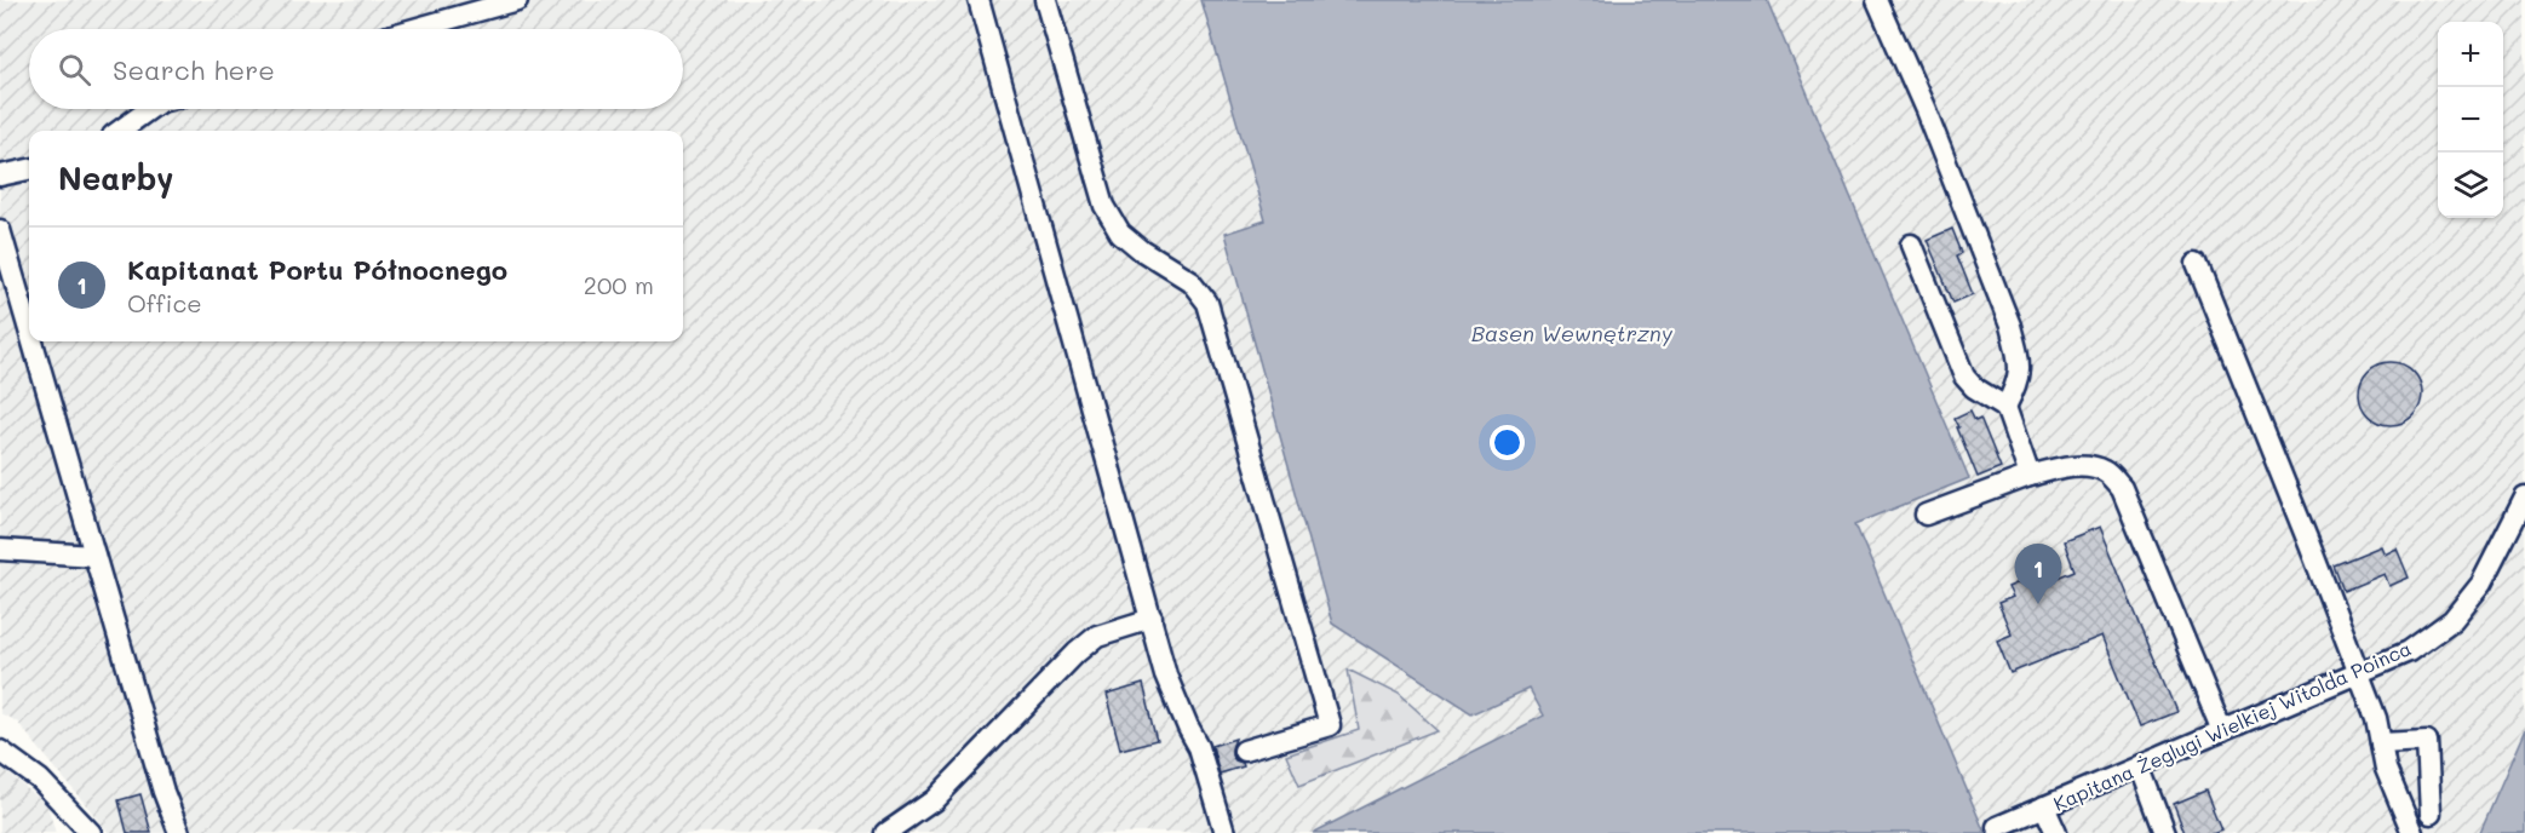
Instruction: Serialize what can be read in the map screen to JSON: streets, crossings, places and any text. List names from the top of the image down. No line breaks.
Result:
{"streets":{"street":["Kapitana Żeglugi Wielkiej Witolda Poinca"]},"water":["Basen Wewnętrzny"],"page":{"map_buttons":["+","−"],"search":"Search here","heading":"Nearby","list":[{"mark":"1","name":"Kapitanat Portu Północnego","note":"Office","value":"200 m"}],"pins":"1"}}
